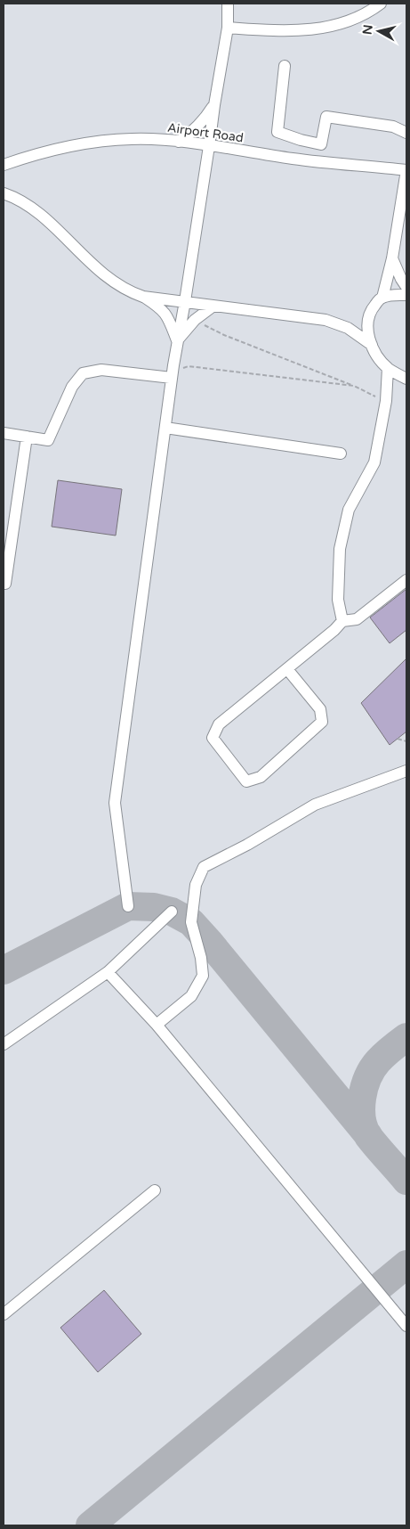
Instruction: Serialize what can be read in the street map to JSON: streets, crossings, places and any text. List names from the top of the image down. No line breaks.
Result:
{"streets":{"street":["Airport Road"]},"north":"left"}
